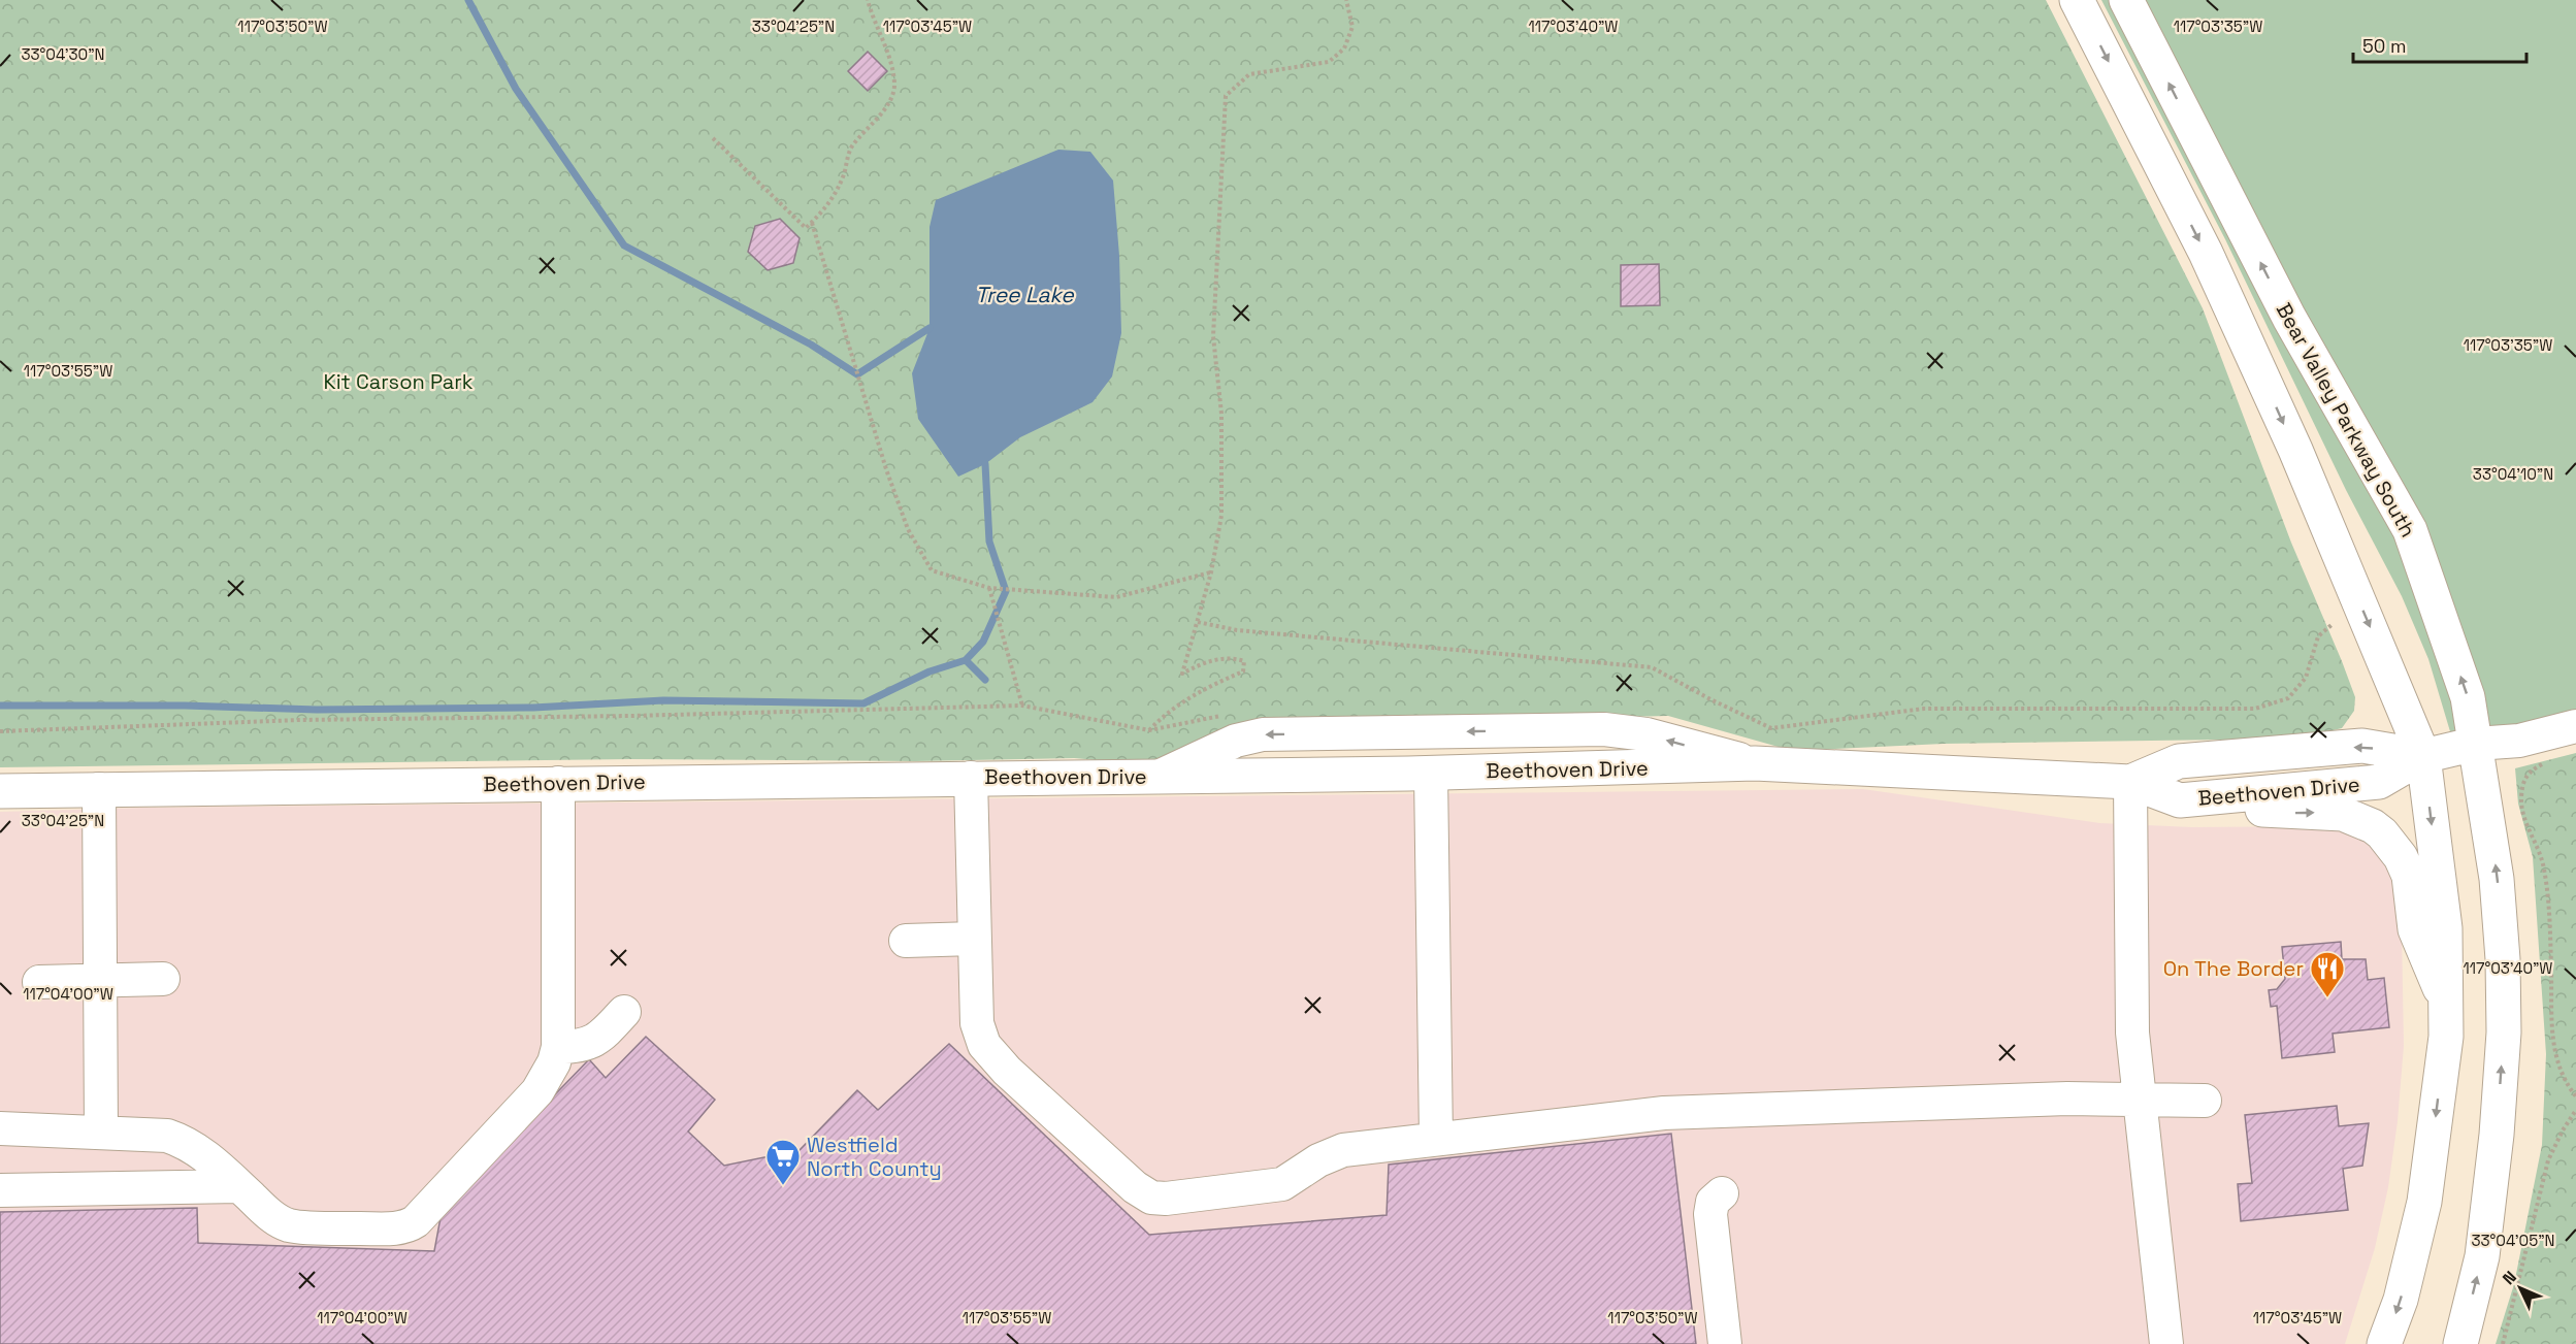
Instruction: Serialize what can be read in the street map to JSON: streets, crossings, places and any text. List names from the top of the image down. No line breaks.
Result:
{"streets":{"main road":["Bear Valley Parkway South","Beethoven Drive"]},"crossings":[["Bear Valley Parkway South","Beethoven Drive"]],"water":["Tree Lake"],"parks":["Kit Carson Park"],"places":{"restaurant":["On The Border"],"supermarket":["Westfield North County"]},"scale_bar":"50 m","north":"top left","coordinates":["117°03'50\"W","117°03'45\"W","117°03'40\"W","117°03'35\"W","33°04'25\"N","33°04'30\"N","117°03'55\"W","33°04'10\"N","117°04'00\"W","33°04'05\"N"]}
